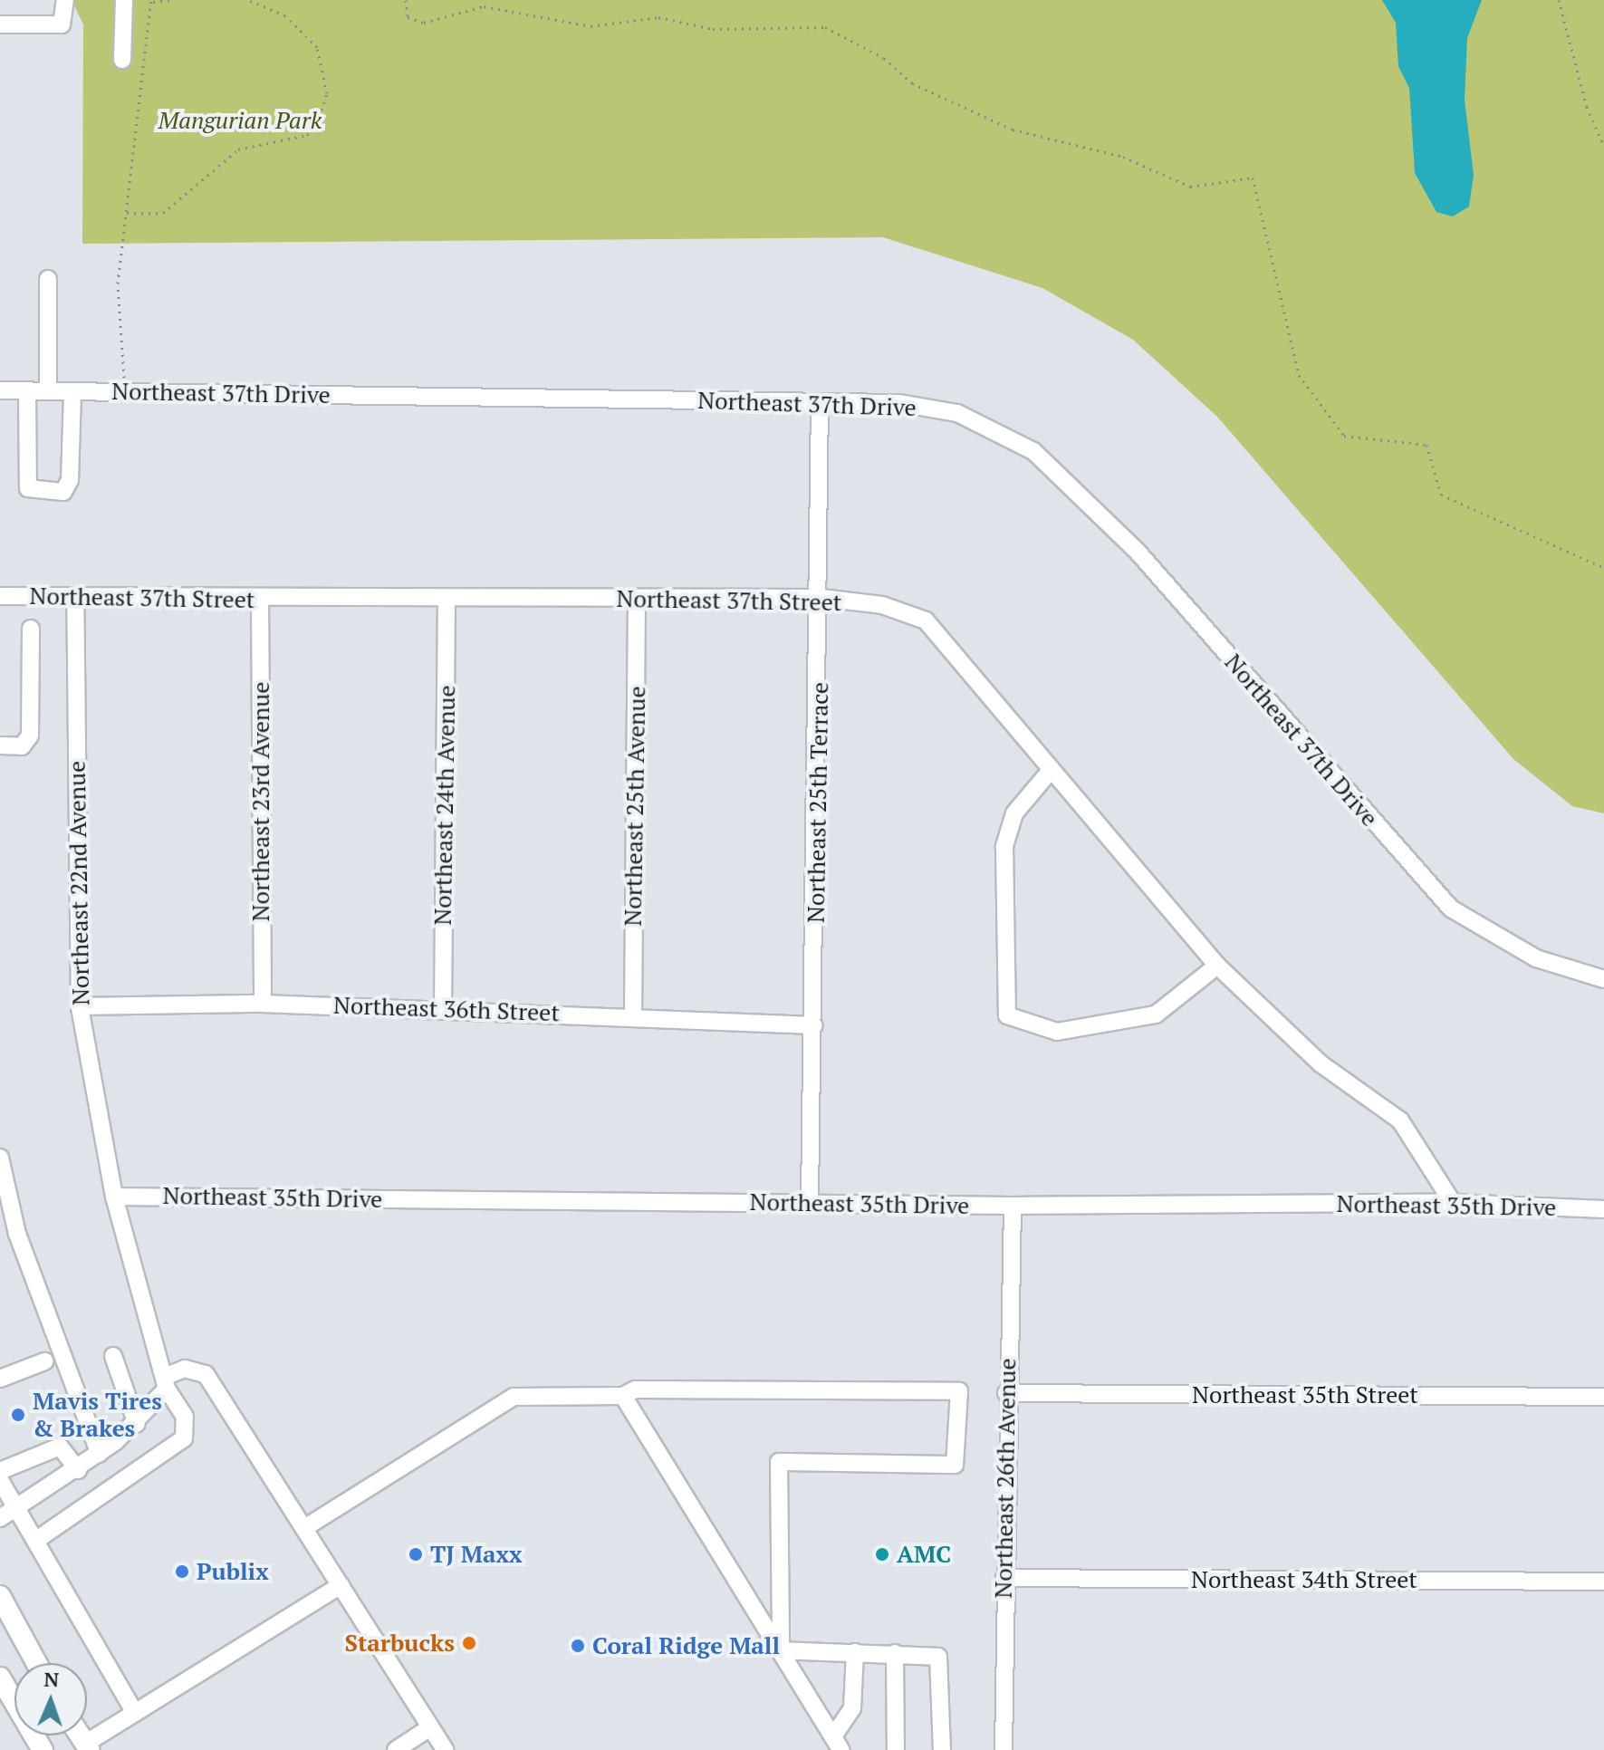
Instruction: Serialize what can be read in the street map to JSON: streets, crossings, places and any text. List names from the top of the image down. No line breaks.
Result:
{"streets":{"street":["Northeast 37th Drive","Northeast 37th Street","Northeast 23rd Avenue","Northeast 25th Terrace","Northeast 24th Avenue","Northeast 25th Avenue","Northeast 22nd Avenue","Northeast 36th Street","Northeast 35th Drive","Northeast 35th Street","Northeast 26th Avenue","Northeast 34th Street"]},"crossings":[["Northeast 37th Drive","Northeast 25th Terrace"],["Northeast 37th Street","Northeast 23rd Avenue"],["Northeast 37th Street","Northeast 25th Terrace"],["Northeast 37th Street","Northeast 24th Avenue"],["Northeast 37th Street","Northeast 25th Avenue"],["Northeast 37th Street","Northeast 22nd Avenue"],["Northeast 37th Street","Northeast 35th Drive"],["Northeast 23rd Avenue","Northeast 36th Street"],["Northeast 25th Terrace","Northeast 36th Street"],["Northeast 25th Terrace","Northeast 35th Drive"],["Northeast 24th Avenue","Northeast 36th Street"],["Northeast 25th Avenue","Northeast 36th Street"],["Northeast 22nd Avenue","Northeast 36th Street"],["Northeast 22nd Avenue","Northeast 35th Drive"],["Northeast 35th Drive","Northeast 26th Avenue"],["Northeast 35th Street","Northeast 26th Avenue"],["Northeast 26th Avenue","Northeast 34th Street"]],"parks":["Mangurian Park"],"places":["Mavis Tires & Brakes","TJ Maxx","AMC","Publix","Starbucks","Coral Ridge Mall"],"north":"top"}
